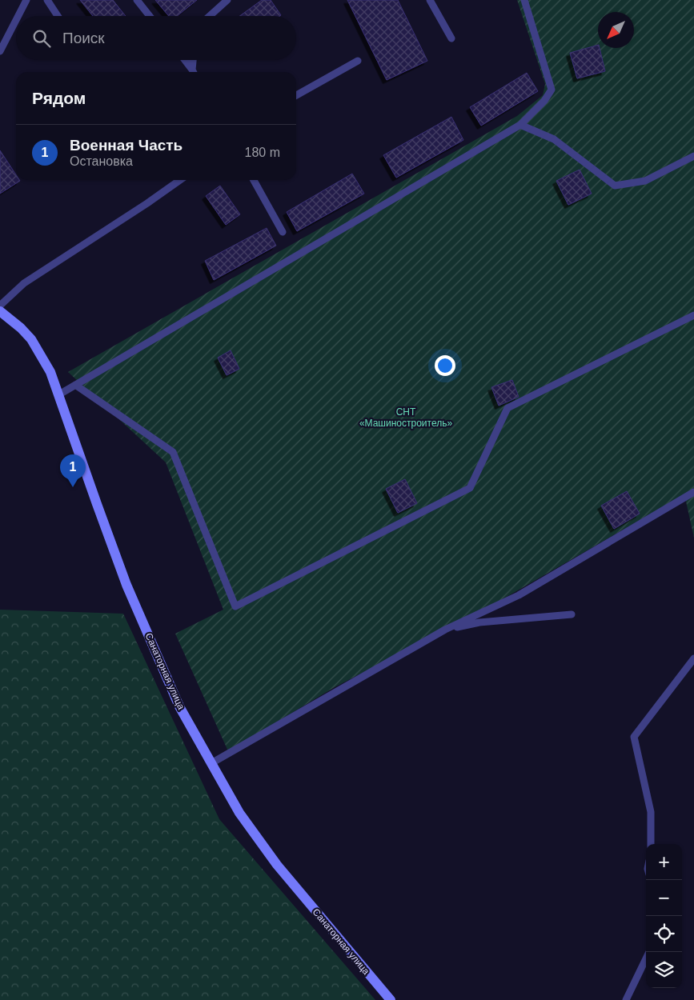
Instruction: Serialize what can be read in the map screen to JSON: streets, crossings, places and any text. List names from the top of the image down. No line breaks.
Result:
{"streets":{"street":["Санаторная улица"]},"parks":["СНТ «Машиностроитель»"],"north":"bottom left","page":{"search":"Поиск","heading":"Рядом","list":[{"mark":"1","name":"Военная Часть","note":"Остановка","value":"180 m"}],"pins":"1","map_buttons":["+","−"]}}
